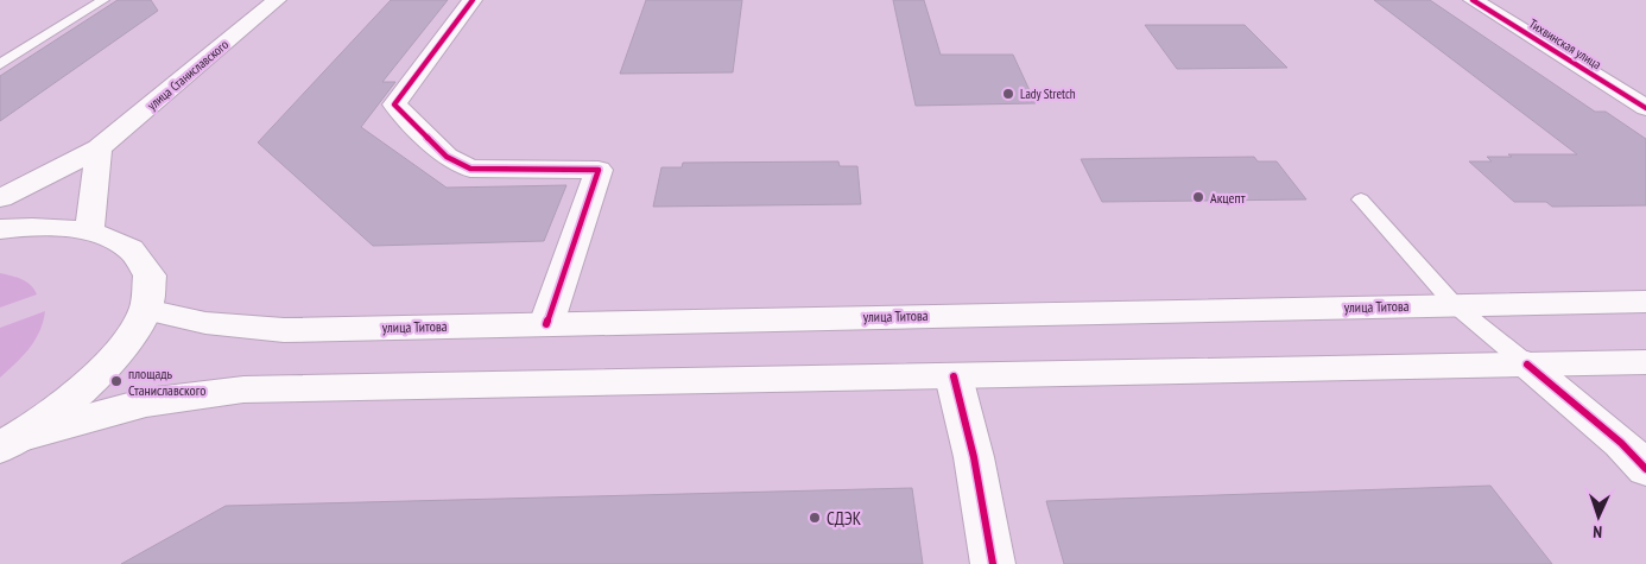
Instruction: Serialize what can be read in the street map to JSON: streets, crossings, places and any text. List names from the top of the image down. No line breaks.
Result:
{"streets":{"main road":["Тихвинская улица","улица Станиславского","улица Титова"]},"places":["Lady Stretch","Акцепт","площадь Станиславского","СДЭК"],"north":"bottom"}
